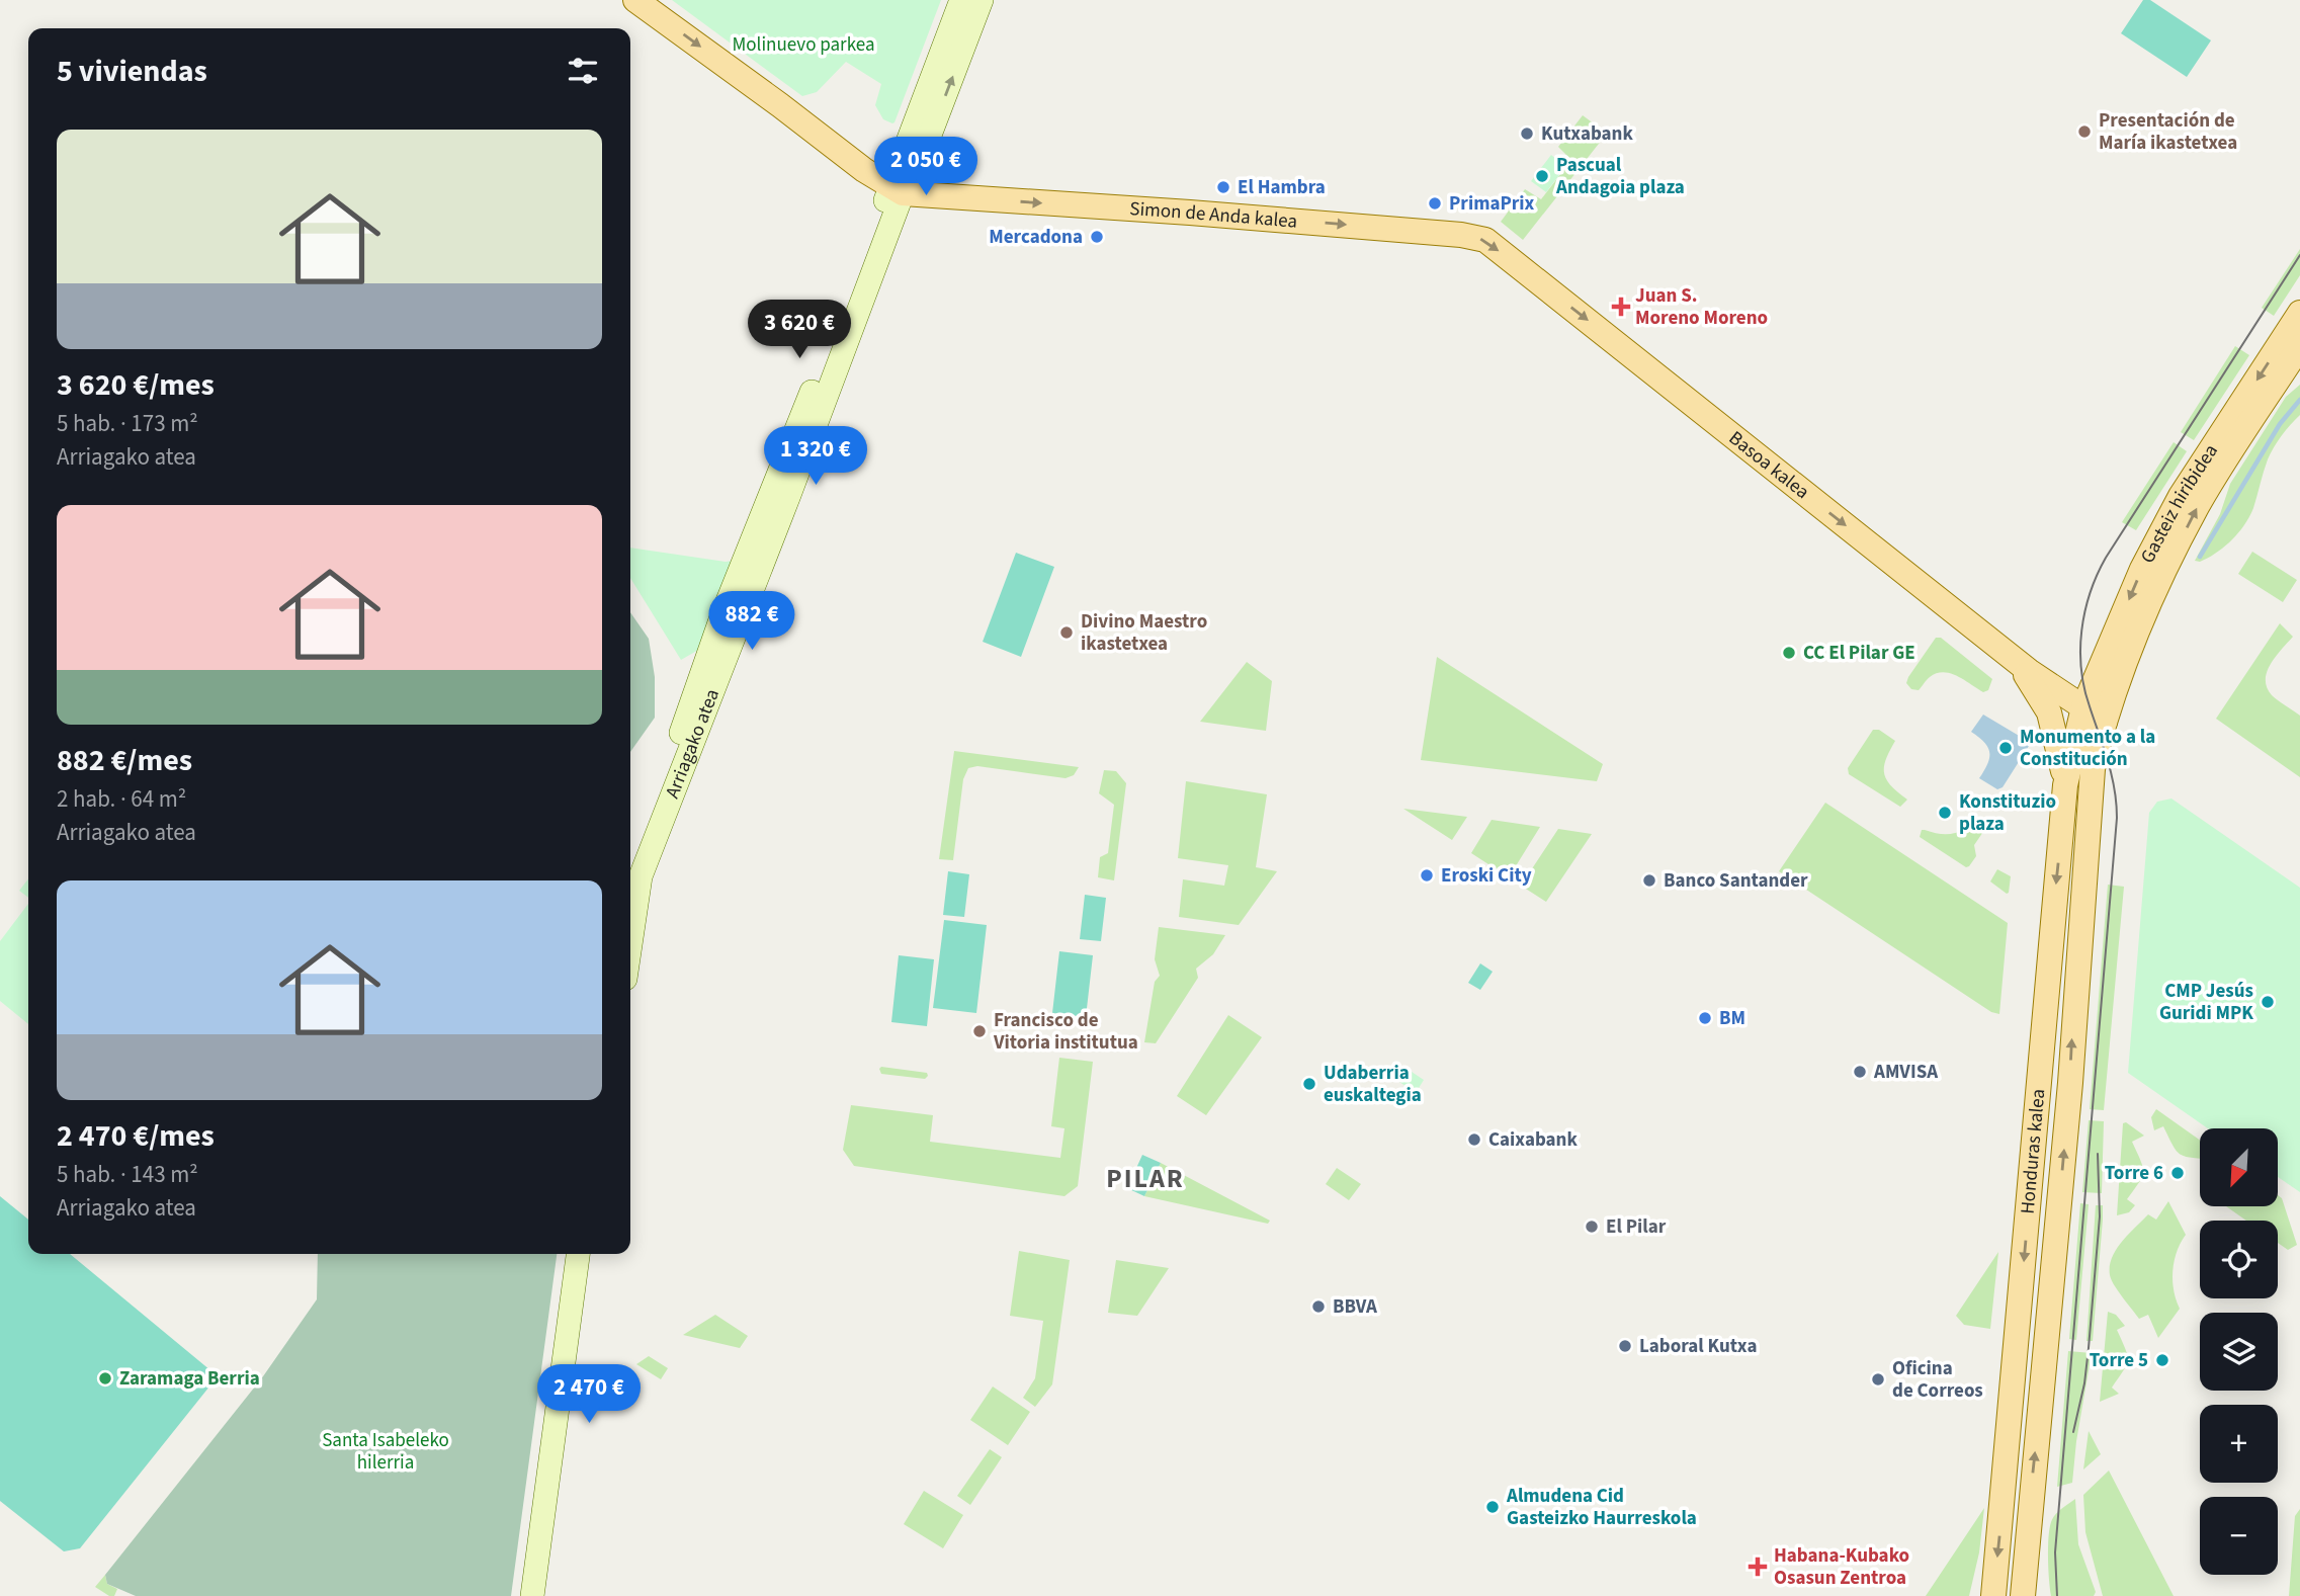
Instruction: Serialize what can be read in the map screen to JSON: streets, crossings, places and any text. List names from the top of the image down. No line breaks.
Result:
{"streets":{"main road":["Simon de Anda kalea","Basoa kalea","Gasteiz hiribidea","Arriagako atea","Honduras kalea"]},"crossings":[["Simon de Anda kalea","Basoa kalea"],["Simon de Anda kalea","Arriagako atea"],["Basoa kalea","Gasteiz hiribidea"],["Basoa kalea","Honduras kalea"],["Gasteiz hiribidea","Honduras kalea"]],"one_way":["Simon de Anda kalea","Basoa kalea"],"districts":["PILAR"],"parks":["Molinuevo parkea","Santa Isabeleko hilerria"],"places":{"other":["Presentación de María ikastetxea","Kutxabank","Pascual Andagoia plaza","El Hambra","PrimaPrix","Mercadona","Divino Maestro ikastetxea","CC El Pilar GE","Monumento a la Constitución","Konstituzio plaza","Eroski City","Banco Santander","CMP Jesús Guridi MPK","BM","Francisco de Vitoria institutua","AMVISA","Udaberria euskaltegia","Caixabank","Torre 6","El Pilar","BBVA","Laboral Kutxa","Torre 5","Zaramaga Berria","Oficina de Correos","Almudena Cid Gasteizko Haurreskola"],"health":["Juan S. Moreno Moreno","Habana-Kubako Osasun Zentroa"]},"north":"bottom left","page":{"heading":"5 viviendas","list":[{"name":"3 620 €/mes","note":"5 hab. · 173 m² · Arriagako atea"},{"name":"882 €/mes","note":"2 hab. · 64 m² · Arriagako atea"},{"name":"2 470 €/mes","note":"5 hab. · 143 m² · Arriagako atea"}],"price":["2 050 €","3 620 €","1 320 €","882 €","2 470 €"],"map_buttons":["+","−"]}}
